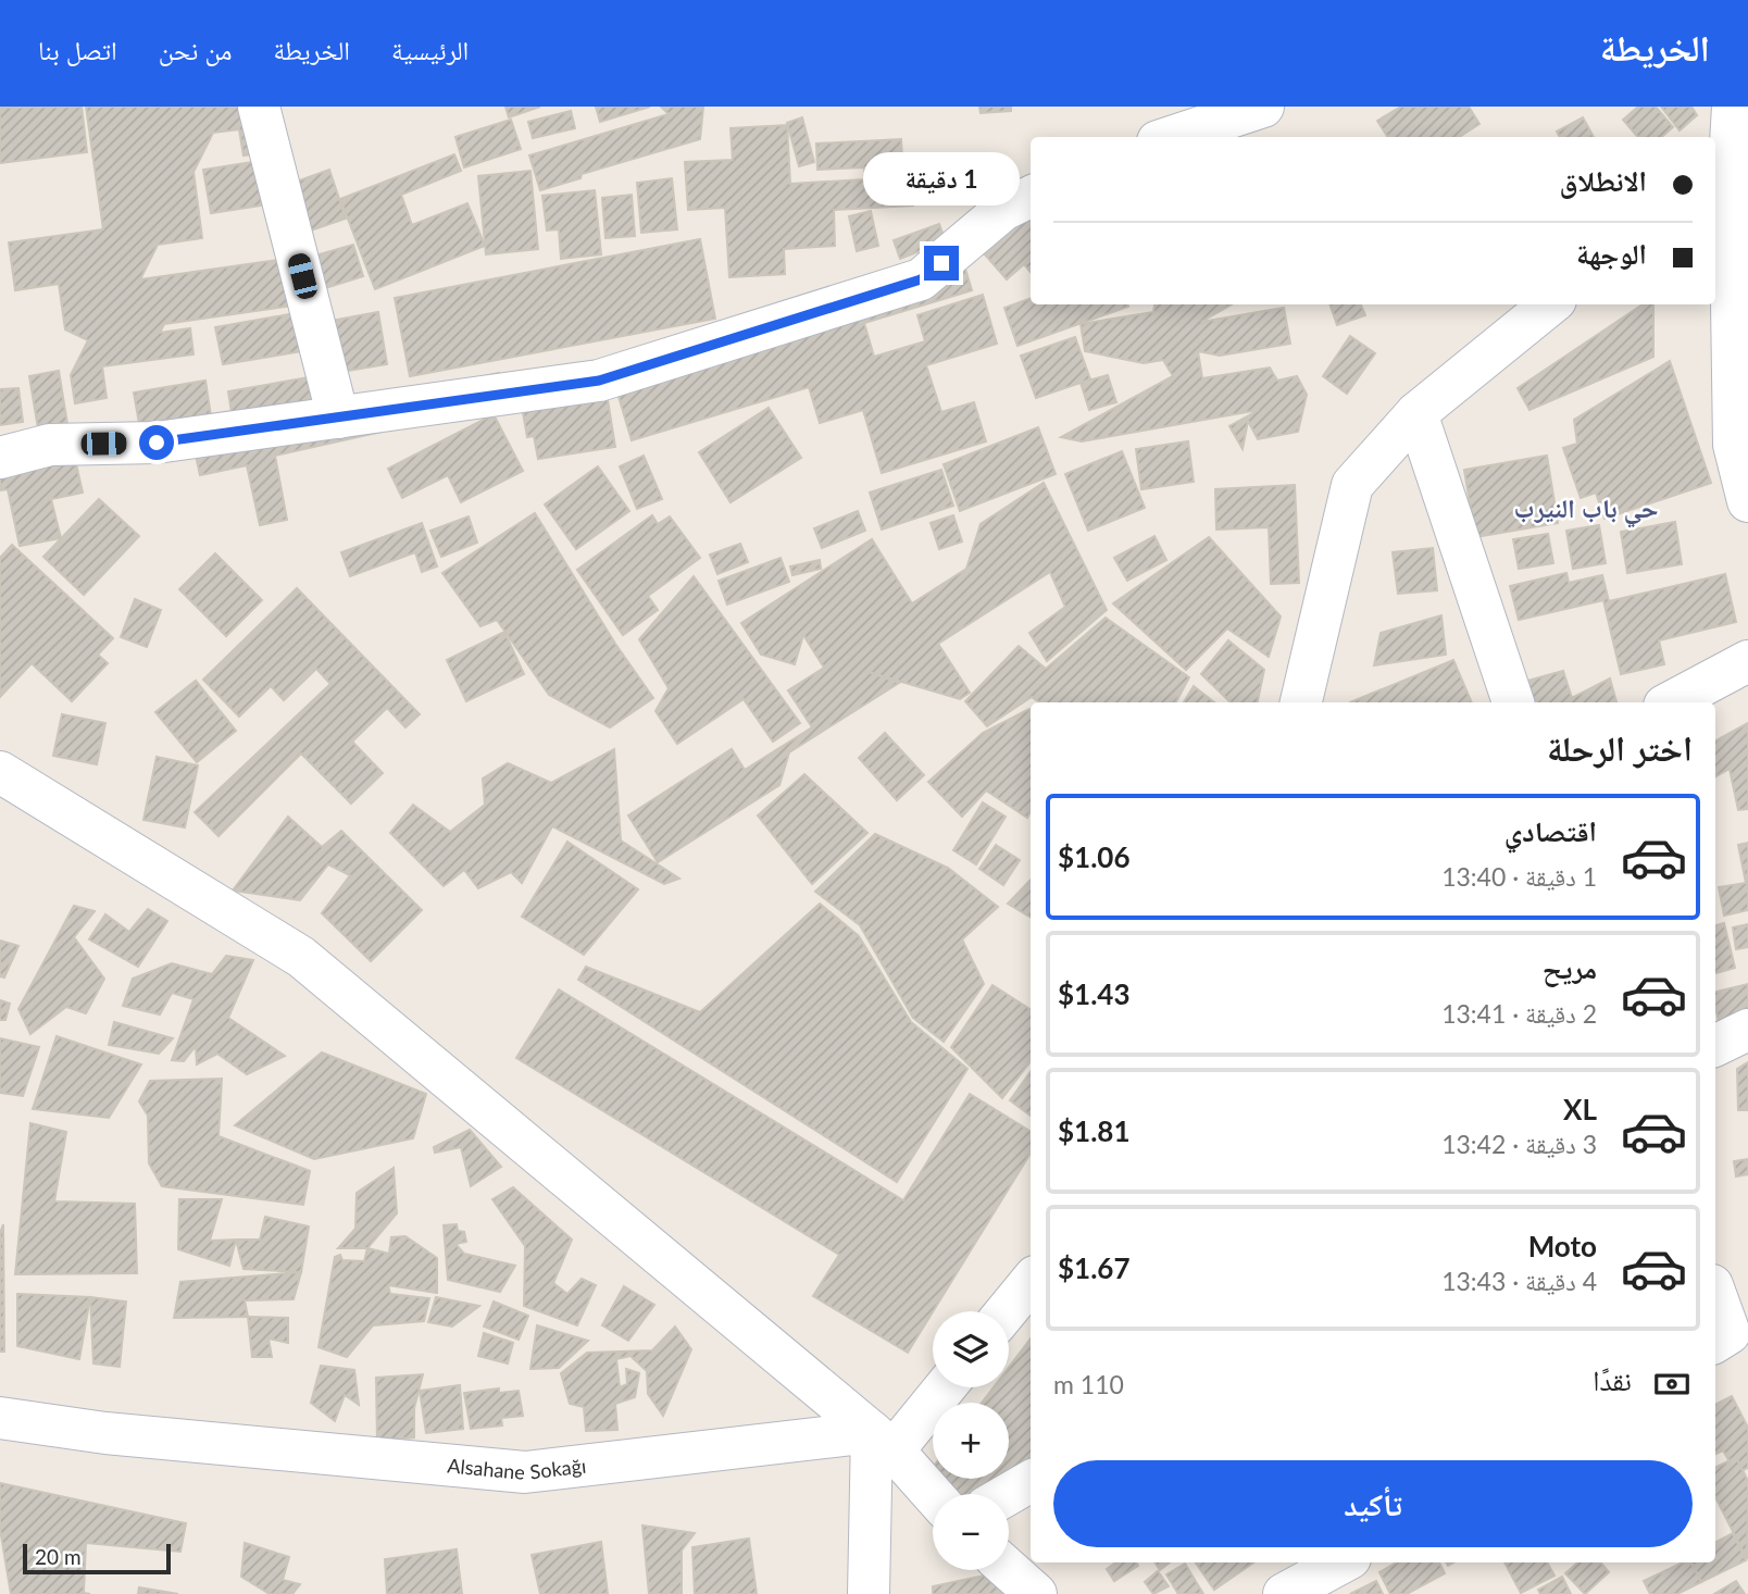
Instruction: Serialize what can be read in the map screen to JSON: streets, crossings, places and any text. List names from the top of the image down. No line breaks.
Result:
{"streets":{"street":["Alsahane Sokağı"]},"districts":["حي باب النيرب"],"scale_bar":"20 m","page":{"header":"الخريطة","nav":["الرئيسية","الخريطة","من نحن","اتصل بنا"],"banner":["الانطلاق","الوجهة"],"bubble":"1 دقيقة","heading":"اختر الرحلة","list":[{"name":"اقتصادي","note":"1 دقيقة · 13:40","value":"$1.06"},{"name":"مريح","note":"2 دقيقة · 13:41","value":"$1.43"},{"name":"XL","note":"3 دقيقة · 13:42","value":"$1.81"},{"name":"Moto","note":"4 دقيقة · 13:43","value":"$1.67"}],"map_buttons":["+","−"],"pay":["نقدًا","110 m"],"buttons":"تأكيد","scale":"20 m"}}
